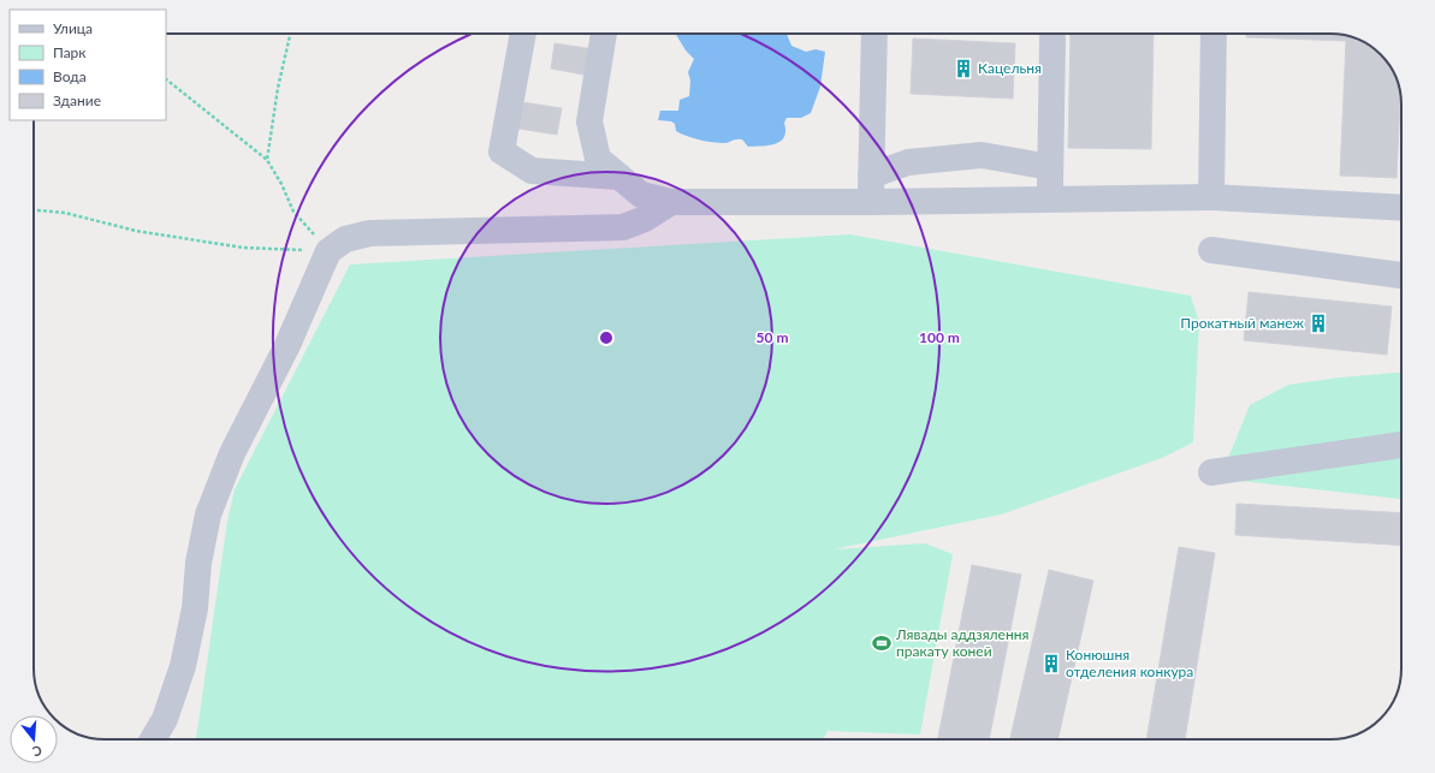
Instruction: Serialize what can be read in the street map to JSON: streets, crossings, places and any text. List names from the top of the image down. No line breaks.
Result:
{"places":{"building":["Кацельня","Прокатный манеж","Конюшня отделения конкура"],"sports":["Лявады аддзялення пракату коней"]},"legend":["Улица","Парк","Вода","Здание"],"north":"bottom","rings":["50 m","100 m"]}
